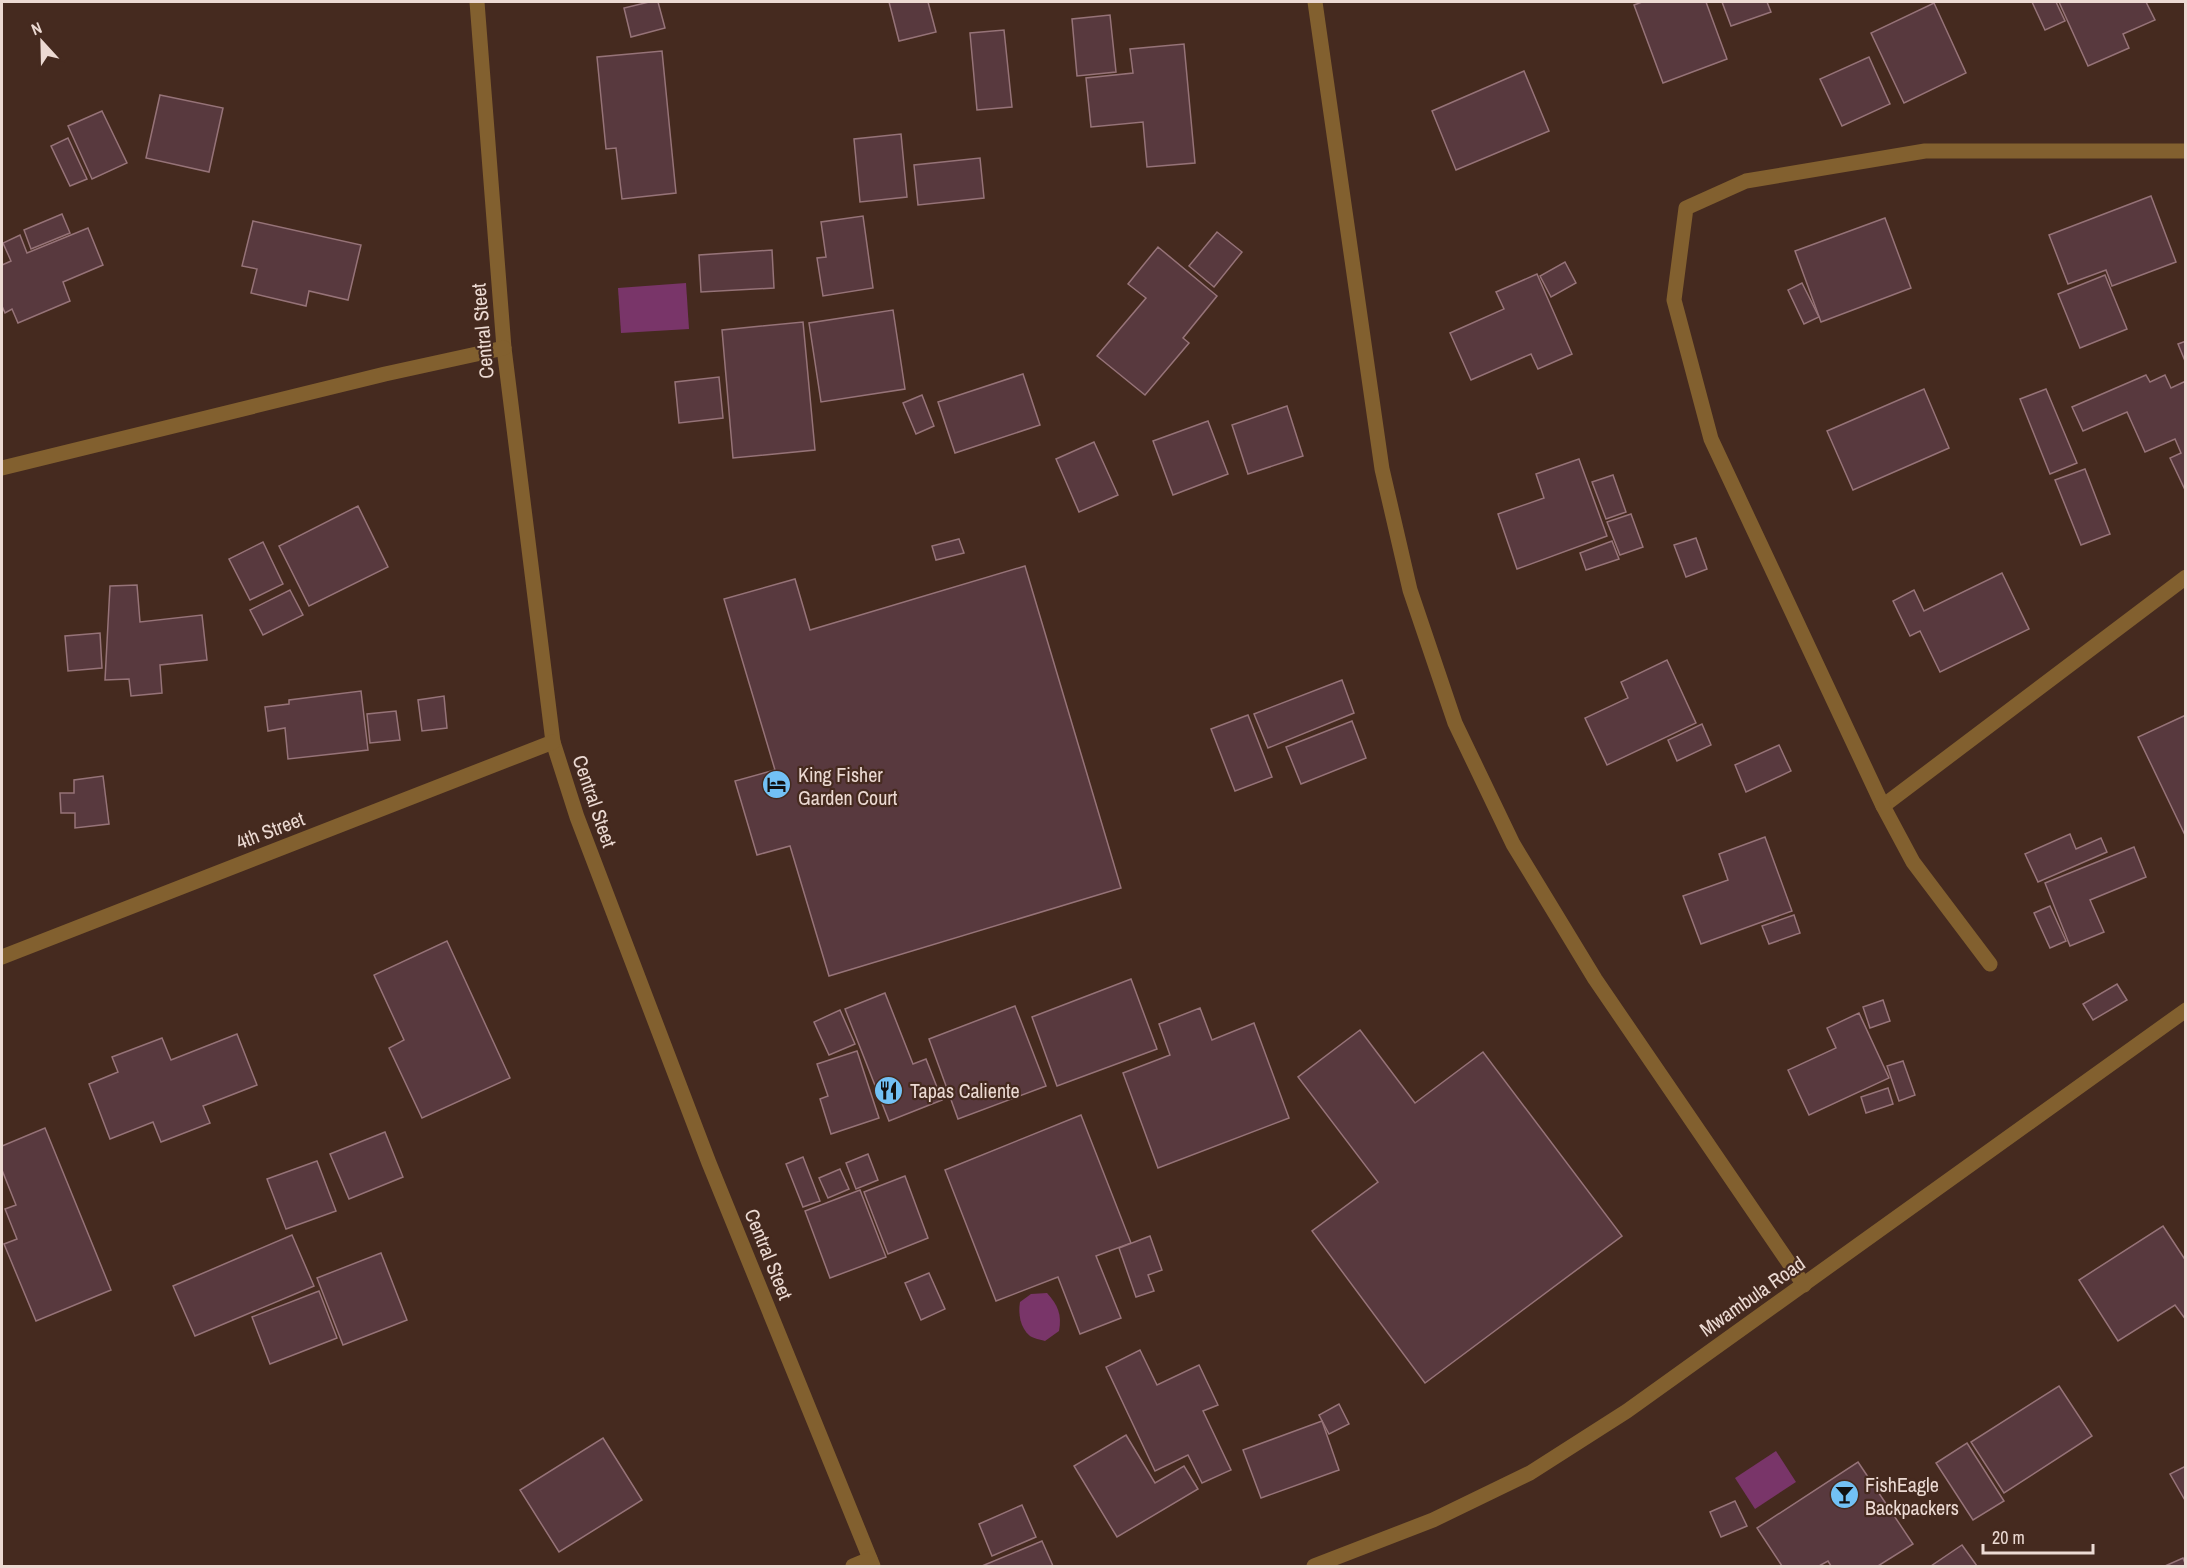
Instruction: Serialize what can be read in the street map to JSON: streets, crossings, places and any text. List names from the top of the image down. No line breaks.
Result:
{"streets":{"street":["Central Steet","4th Street","Mwambula Road"]},"crossings":[["Central Steet","4th Street"]],"places":{"hotel":["King Fisher Garden Court"],"restaurant":["Tapas Caliente"],"bar":["FishEagle Backpackers"]},"scale_bar":"20 m","north":"top"}
